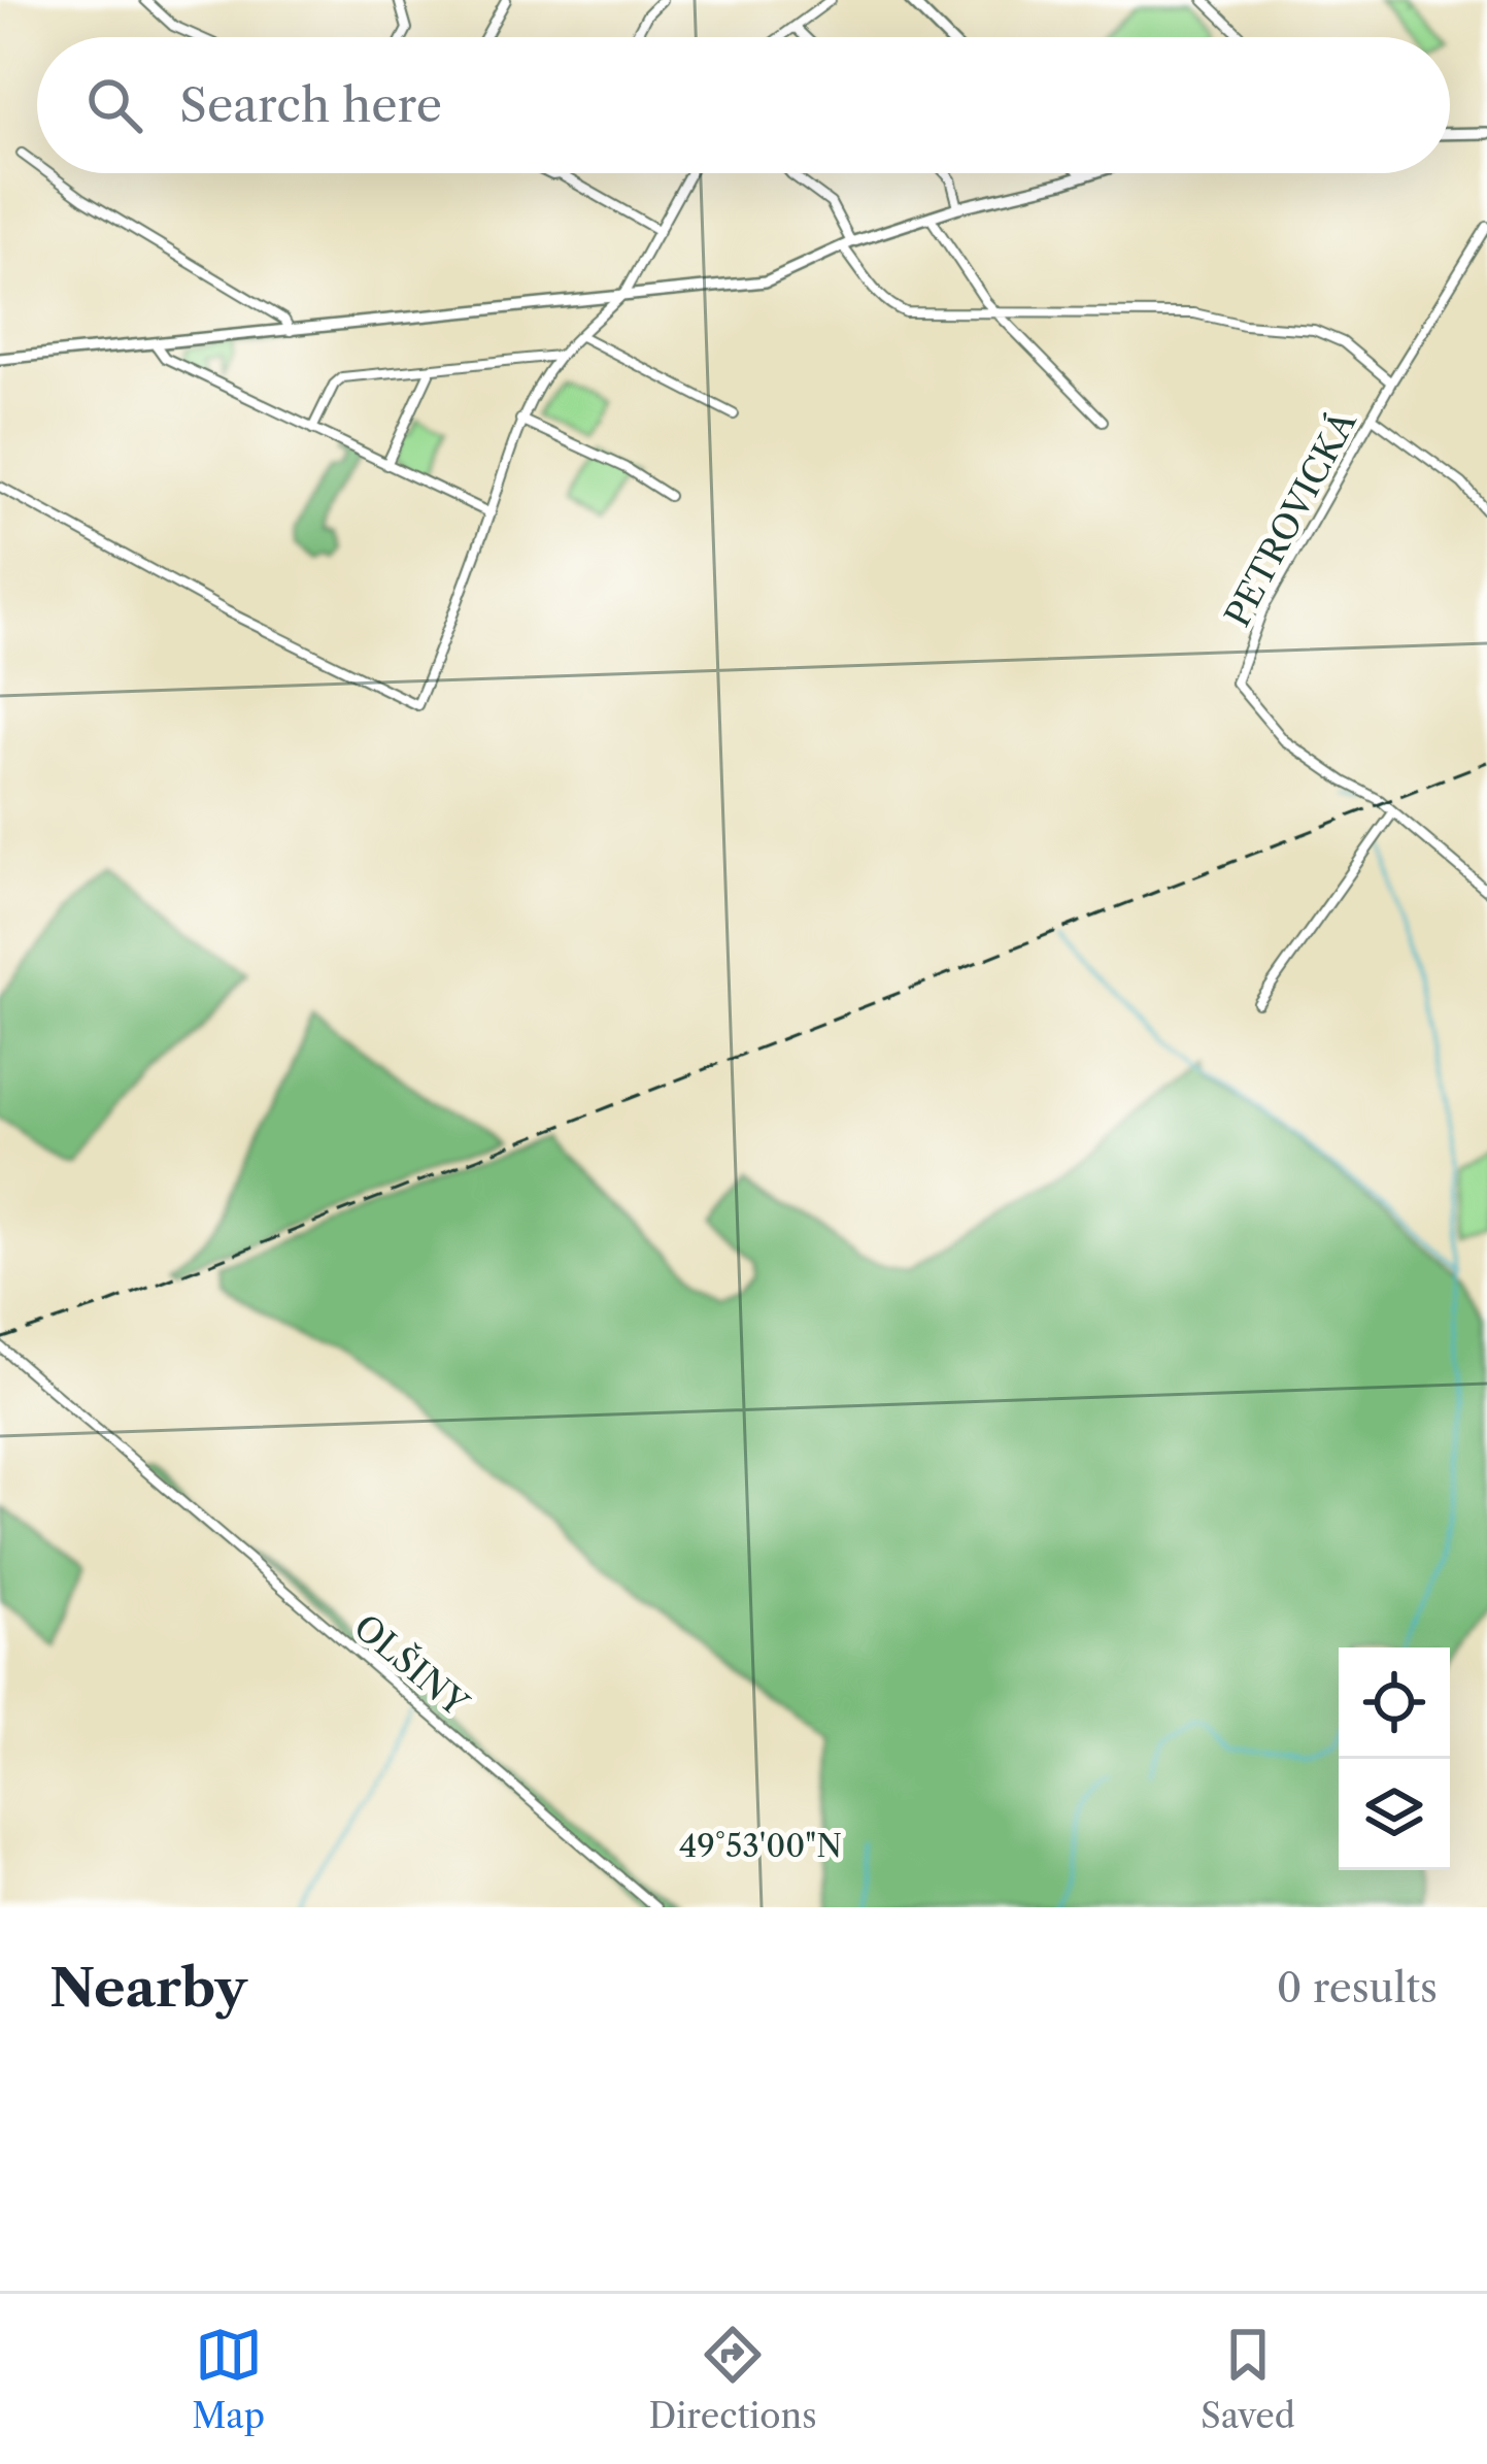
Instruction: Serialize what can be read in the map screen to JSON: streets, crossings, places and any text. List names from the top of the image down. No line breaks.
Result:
{"streets":{"street":["PETROVICKÁ","OLŠINY"]},"page":{"search":"Search here","heading":["Nearby","0 results"],"nav":["Map","Directions","Saved"]},"coordinates":["49°53'00\"N"]}
